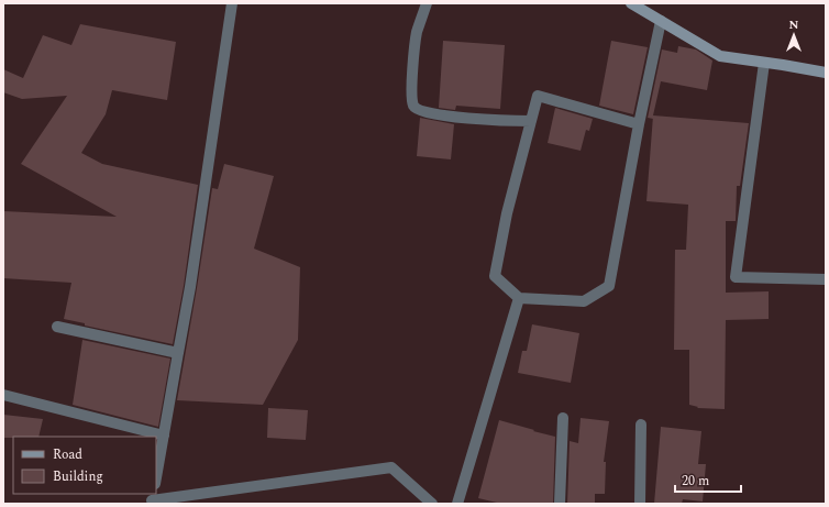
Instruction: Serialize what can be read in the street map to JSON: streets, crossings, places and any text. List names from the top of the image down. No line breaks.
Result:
{"legend":["Road","Building"],"scale_bar":"20 m","north":"top"}
